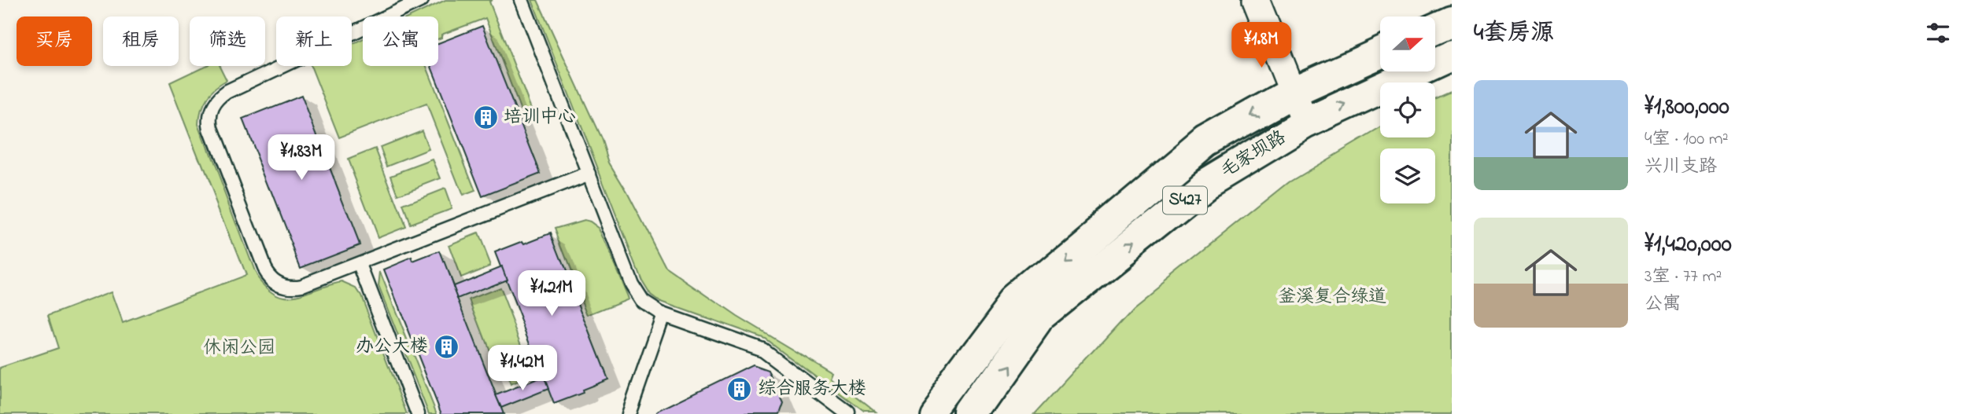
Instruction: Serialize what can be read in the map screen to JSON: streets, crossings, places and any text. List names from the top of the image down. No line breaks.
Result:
{"streets":{"main road":["毛家坝路","S427"]},"parks":["釜溪复合绿道","休闲公园"],"places":{"building":["培训中心","办公大楼","综合服务大楼"]},"north":"right","page":{"heading":"4套房源","chip":["买房","租房","筛选","新上","公寓"],"price":["¥1.8M","¥1.83M","¥1.21M","¥1.42M"],"list":[{"name":"¥1,800,000","note":"4室 · 100 m² · 兴川支路"},{"name":"¥1,420,000","note":"3室 · 77 m² · 公寓"}]}}
